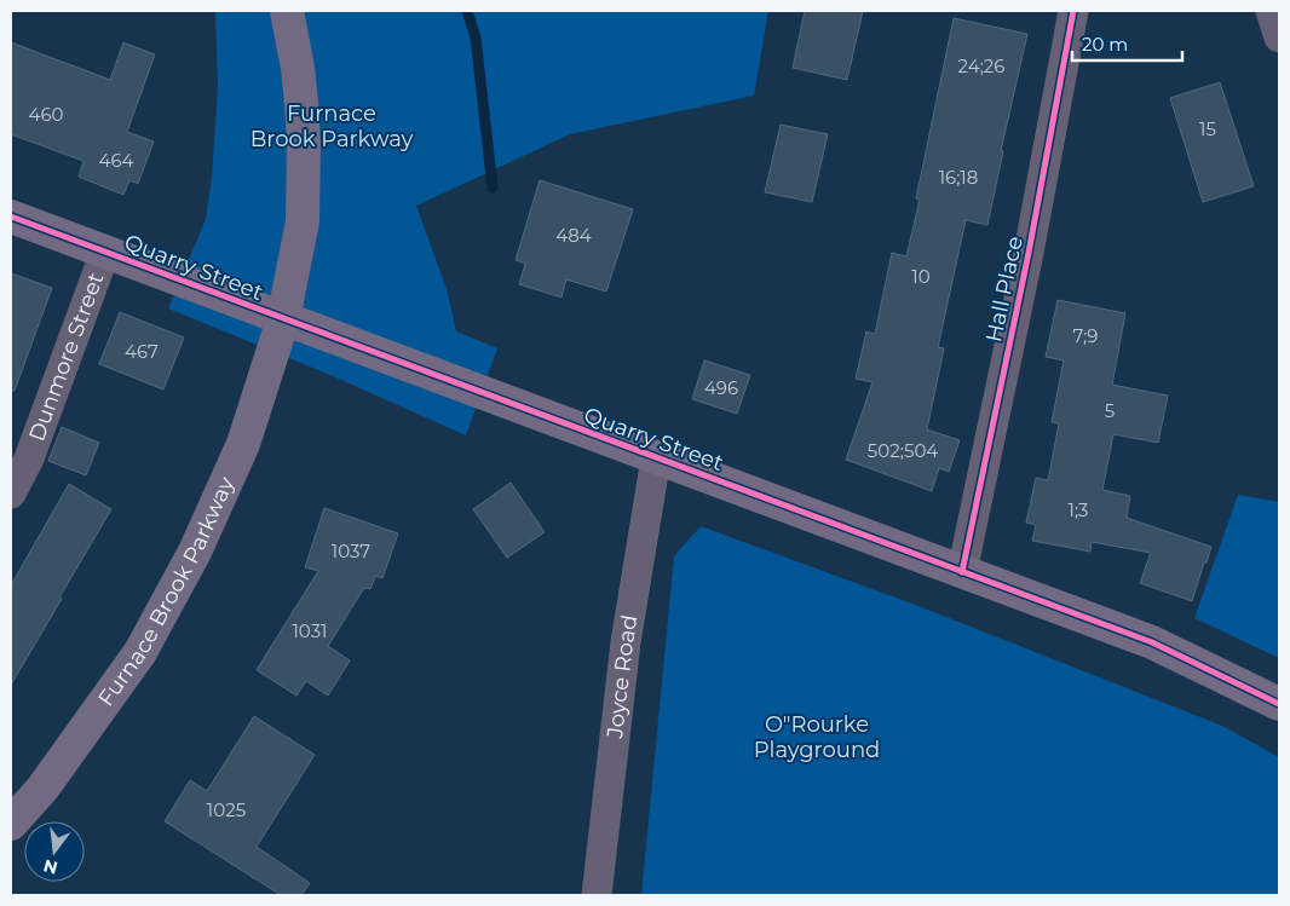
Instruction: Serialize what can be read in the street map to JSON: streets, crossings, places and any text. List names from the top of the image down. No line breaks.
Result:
{"streets":{"main road":["Quarry Street","Furnace Brook Parkway"],"street":["Hall Place","Dunmore Street","Joyce Road"]},"crossings":[["Quarry Street","Hall Place"],["Quarry Street","Dunmore Street"],["Quarry Street","Furnace Brook Parkway"],["Quarry Street","Joyce Road"]],"parks":["Furnace Brook Parkway","O\"Rourke Playground"],"house_numbers":["24;26","460","15","464","16;18","484","10","7;9","467","496","5","502;504","1;3","1037","1031","1025"],"scale_bar":"20 m","north":"bottom"}
